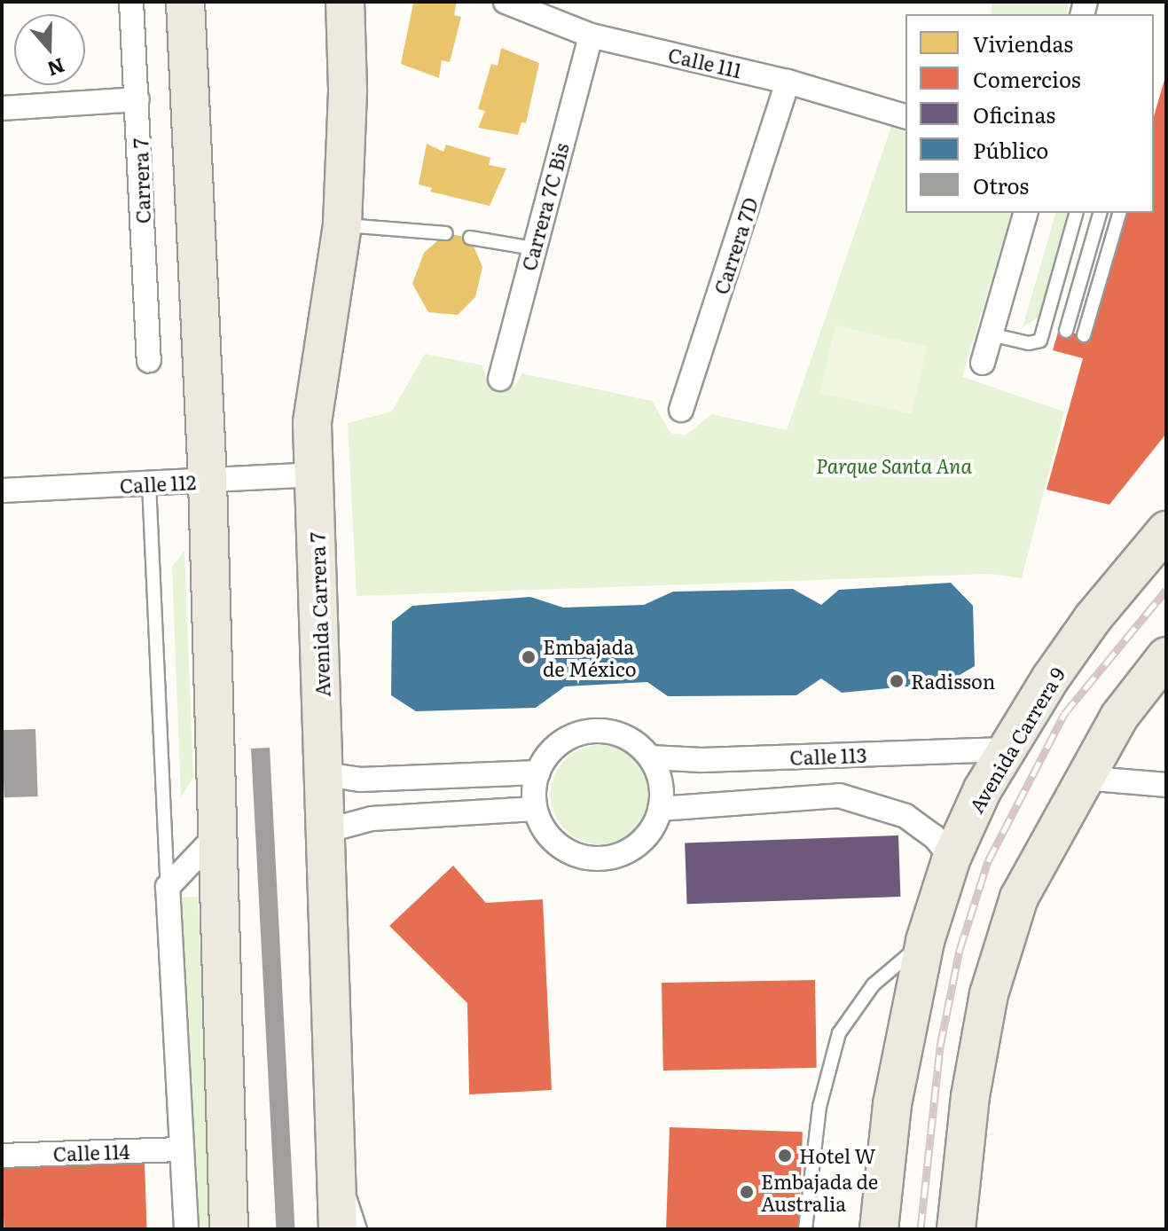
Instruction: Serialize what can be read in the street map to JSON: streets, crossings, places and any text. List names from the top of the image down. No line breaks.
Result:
{"streets":{"main road":["Avenida Carrera 7","Avenida Carrera 9"],"street":["Calle 111","Carrera 7","Carrera 7C Bis","Carrera 7D","Calle 112","Calle 113","Calle 114"]},"crossings":[["Calle 111","Carrera 7C Bis"],["Calle 111","Carrera 7D"],["Calle 112","Avenida Carrera 7"],["Avenida Carrera 9","Calle 113"]],"parks":["Parque Santa Ana"],"places":["Embajada de México","Radisson","Hotel W","Embajada de Australia"],"legend":["Viviendas","Comercios","Oficinas","Público","Otros"],"north":"bottom"}
